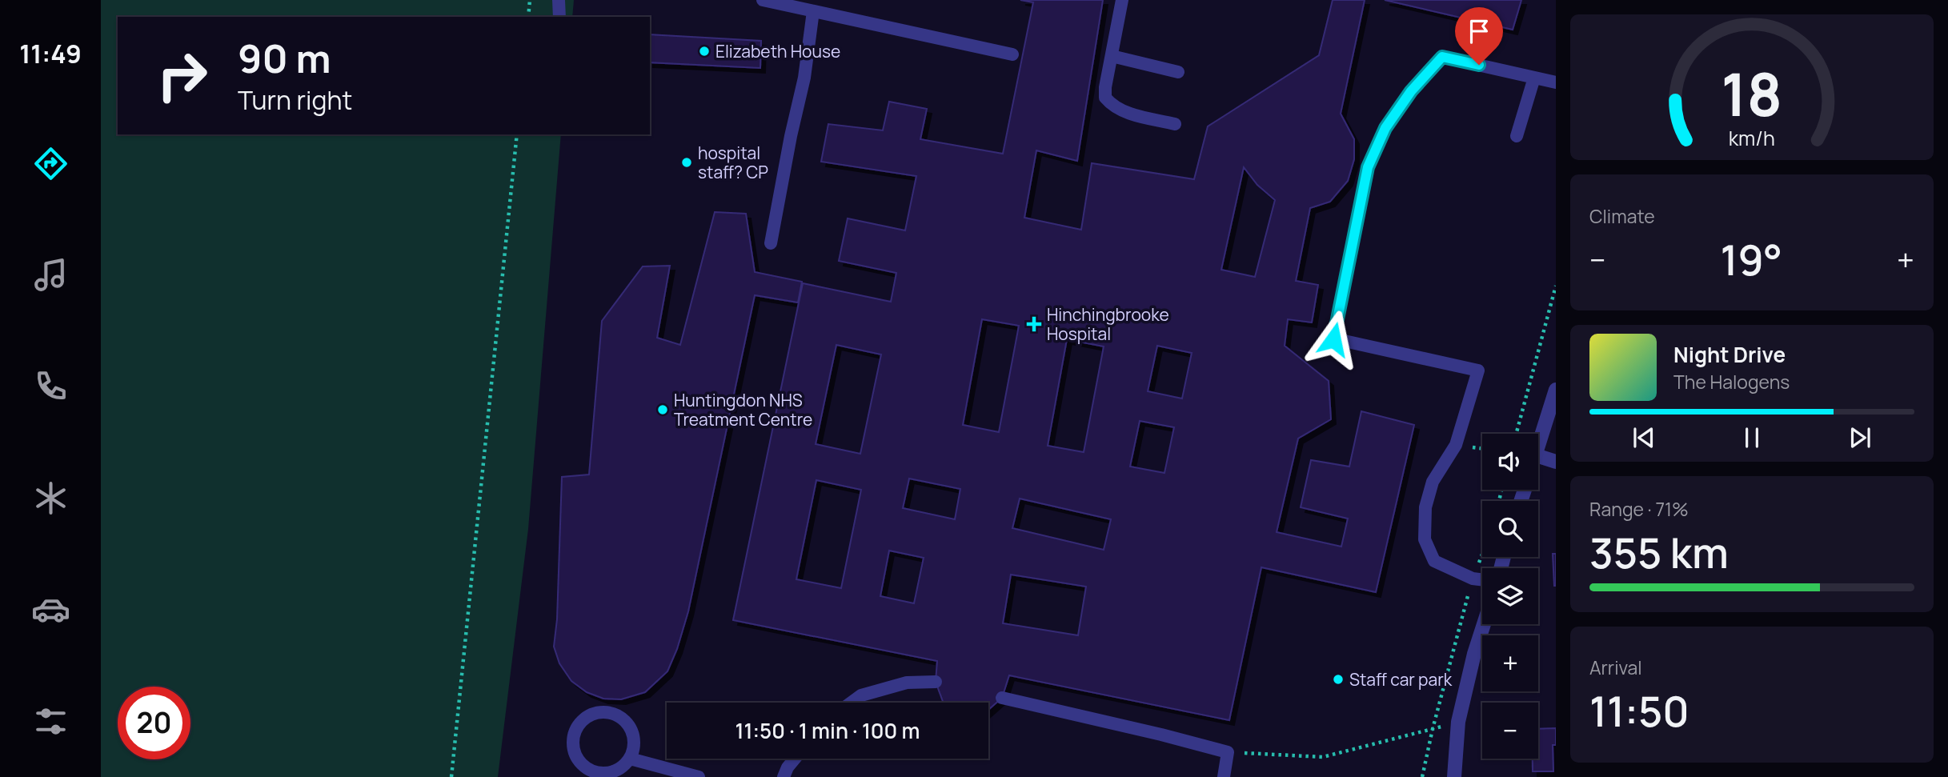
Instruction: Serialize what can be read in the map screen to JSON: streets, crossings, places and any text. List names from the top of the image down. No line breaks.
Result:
{"places":{"other":["Elizabeth House","hospital staff? CP","Huntingdon NHS Treatment Centre","Staff car park"],"health":["Hinchingbrooke Hospital"]},"page":{"tabs":"11:49","turn":["90 m","Turn right"],"tile":["Climate",["Range · 71%","355 km"],["Arrival","11:50"]],"heat":["−","19°","+"],"song":["Night Drive","The Halogens"],"map_buttons":["+","−"],"limit":"20","trip":"11:50 · 1 min · 100 m","gauge":["18","km/h"]}}
